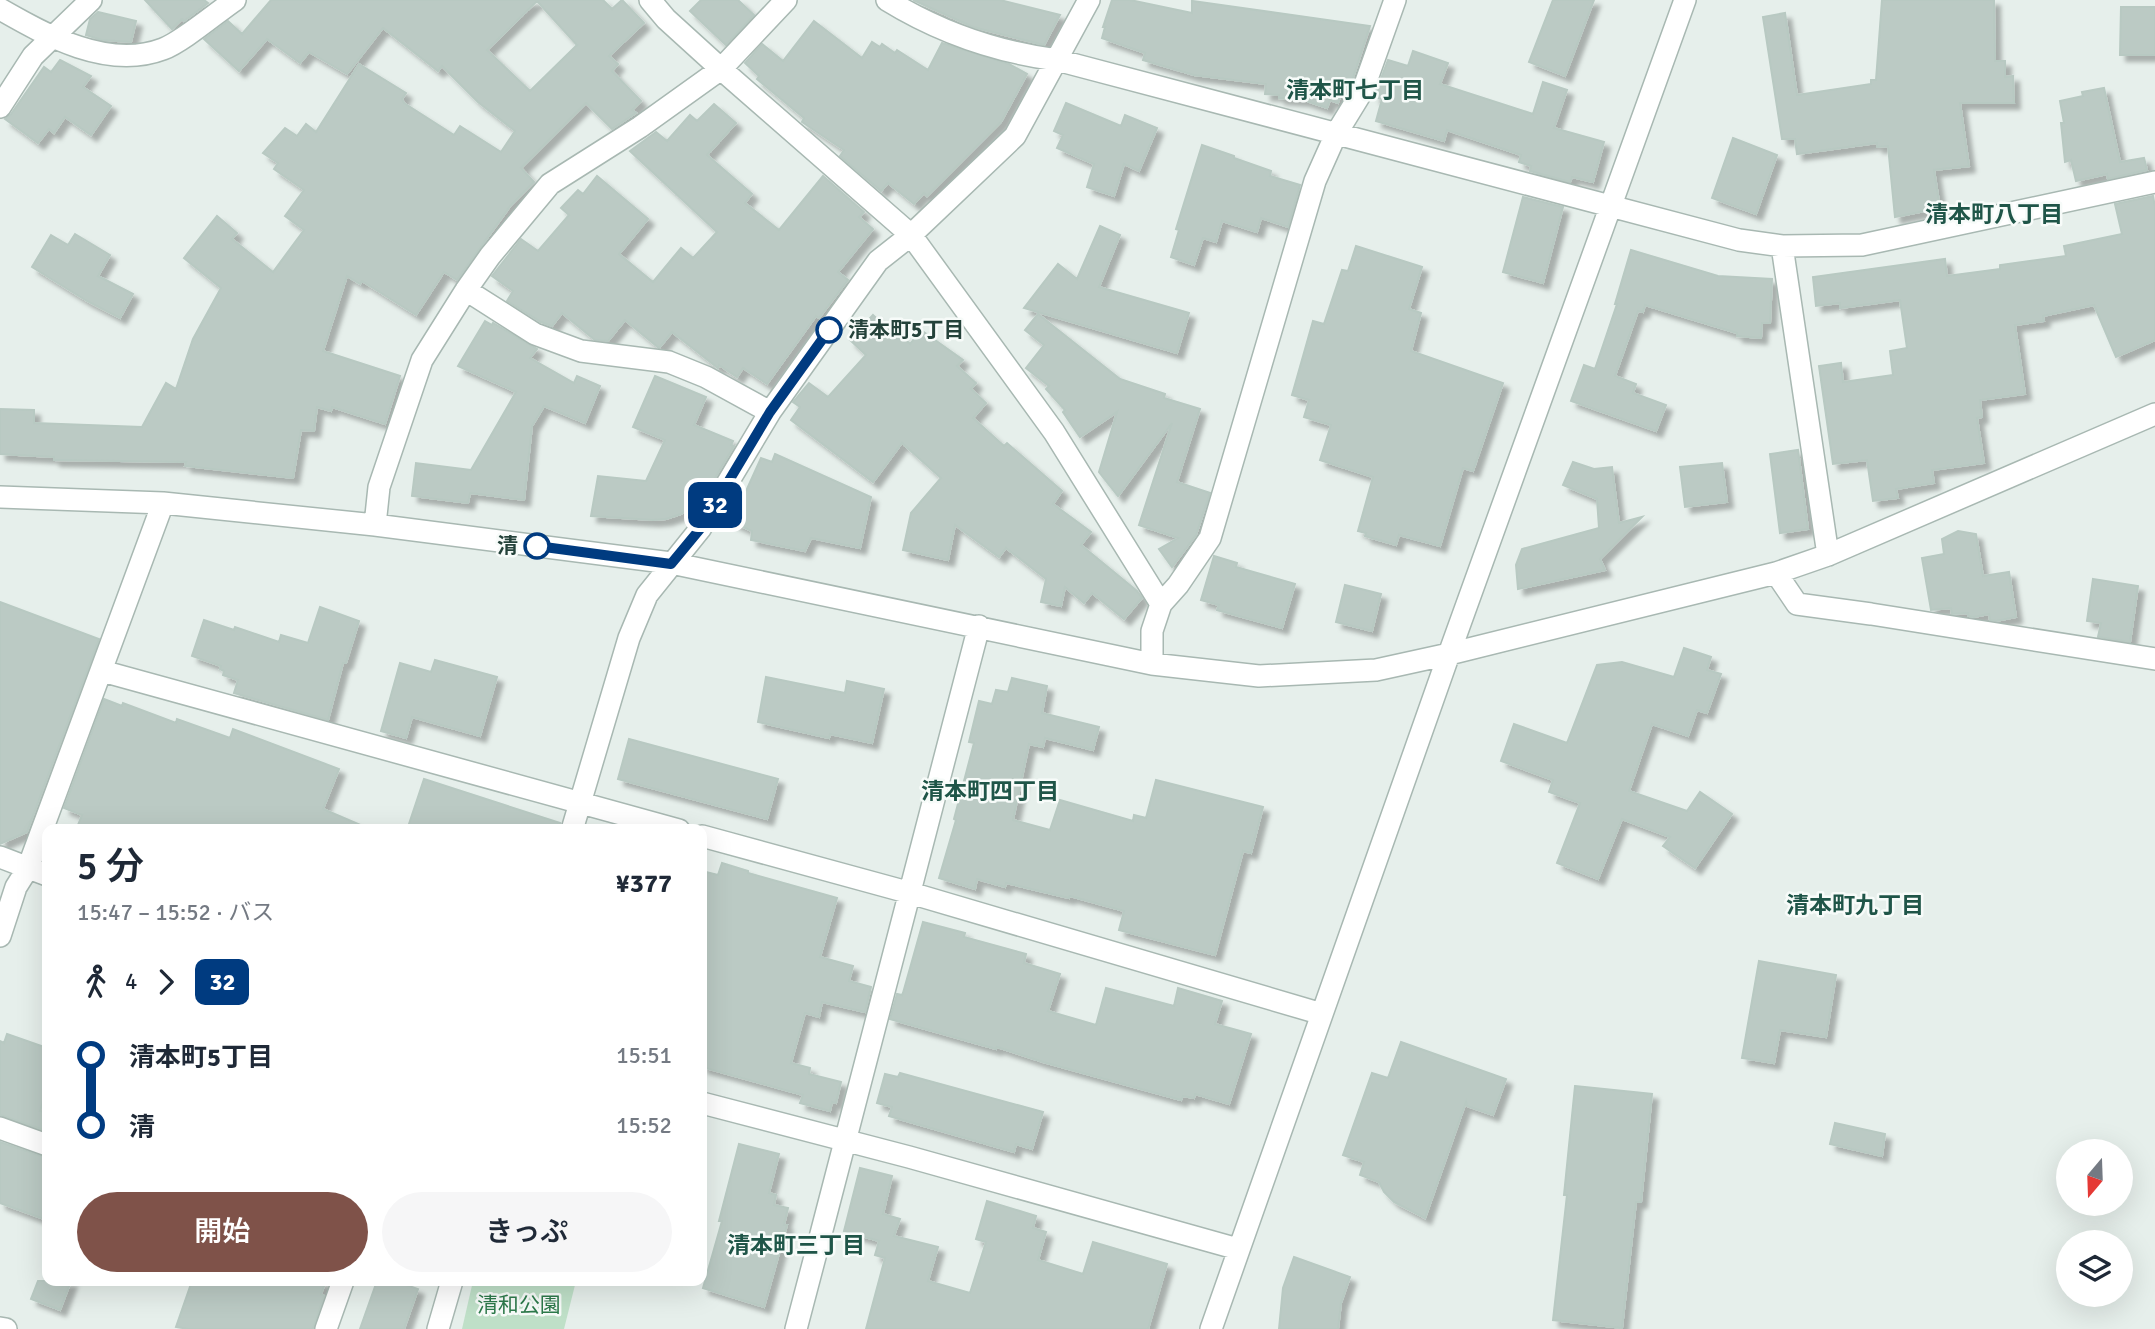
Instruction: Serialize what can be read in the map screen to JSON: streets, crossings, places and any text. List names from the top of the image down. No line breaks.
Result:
{"districts":["清本町七丁目","清本町八丁目","清本町四丁目","清本町九丁目","清本町三丁目"],"parks":["清和公園"],"places":["清本町5丁目","清"],"lines":["bus line 32"],"north":"bottom","page":{"on_map":"32","heading":["5 分","15:47 – 15:52 · バス","¥377"],"legs":["4","32"],"list":[{"name":"清本町5丁目","value":"15:51"},{"name":"清","value":"15:52"}],"buttons":["開始","きっぷ"]}}
